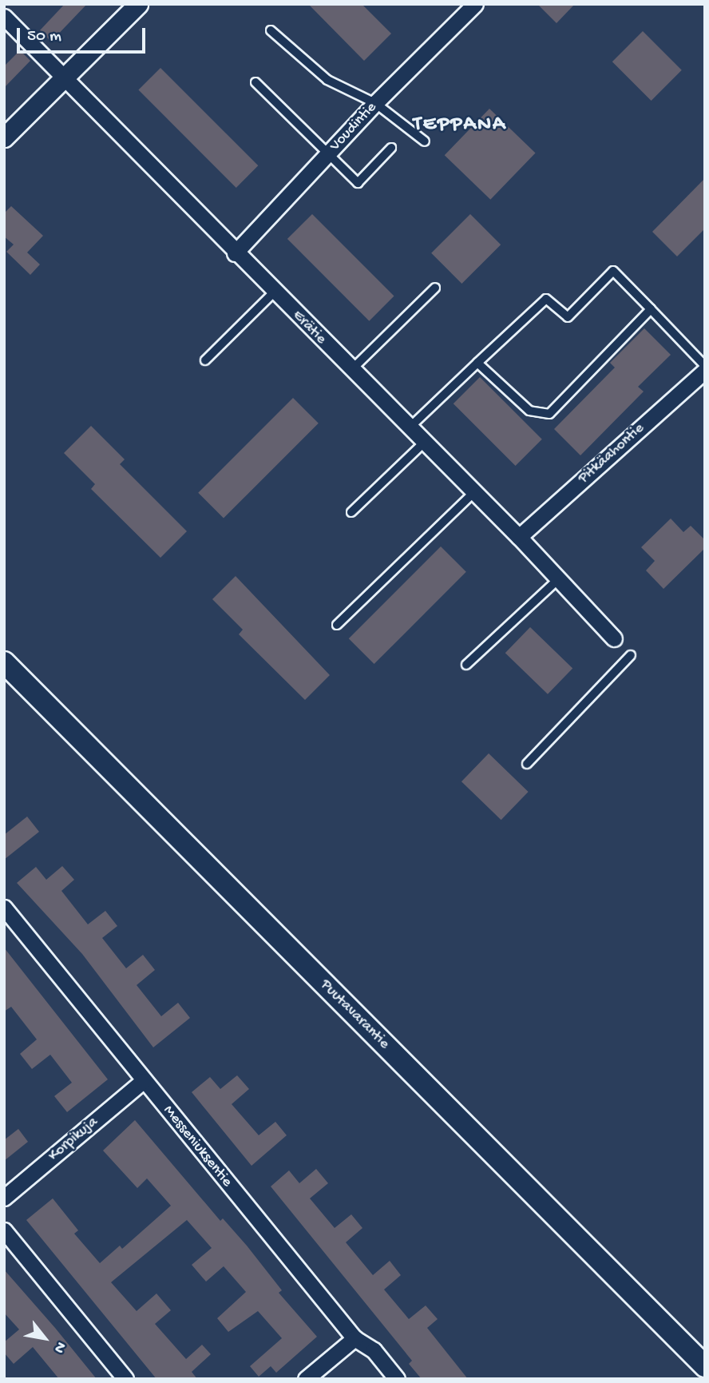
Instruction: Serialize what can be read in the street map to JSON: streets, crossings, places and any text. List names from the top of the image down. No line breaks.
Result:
{"streets":{"main road":["Puutavarantie"],"street":["Voudintie","Erätie","Pitkäahontie","Korpikuja","Messeniuksentie"]},"crossings":[["Voudintie","Erätie"],["Erätie","Pitkäahontie"],["Korpikuja","Messeniuksentie"]],"districts":["TEPPANA"],"scale_bar":"50 m","north":"bottom right"}
